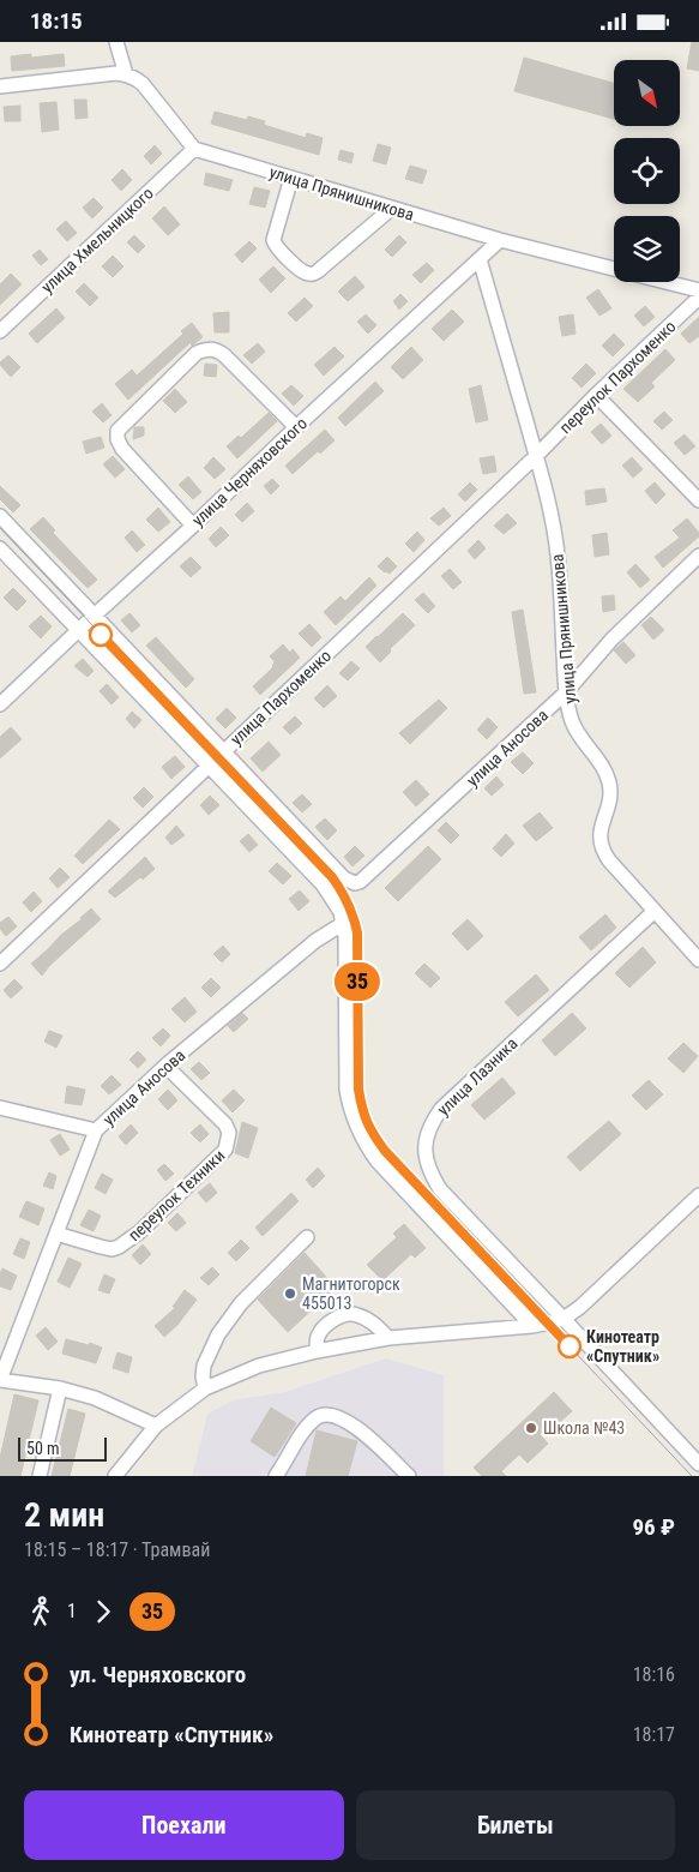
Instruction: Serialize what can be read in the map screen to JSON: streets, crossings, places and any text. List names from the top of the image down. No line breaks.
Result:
{"streets":{"street":["улица Прянишникова","улица Хмельницкого","переулок Пархоменко","улица Черняховского","улица Пархоменко","улица Аносова","улица Лазника","переулок Техники"]},"crossings":[["улица Прянишникова","улица Хмельницкого"],["улица Прянишникова","переулок Пархоменко"],["улица Прянишникова","улица Черняховского"],["улица Прянишникова","улица Пархоменко"],["улица Прянишникова","улица Аносова"],["улица Прянишникова","улица Лазника"],["переулок Пархоменко","улица Пархоменко"],["улица Пархоменко","улица Аносова"],["улица Аносова","переулок Техники"]],"places":["Магнитогорск 455013","Кинотеатр «Спутник»","Школа №43"],"lines":["tram line 35"],"scale_bar":"50 m","north":"bottom right","page":{"status":"18:15","on_map":"35","scale":"50 m","heading":["2 мин","18:15 – 18:17 · Трамвай","96 ₽"],"legs":["1","35"],"list":[{"name":"ул. Черняховского","value":"18:16"},{"name":"Кинотеатр «Спутник»","value":"18:17"}],"buttons":["Поехали","Билеты"]}}
